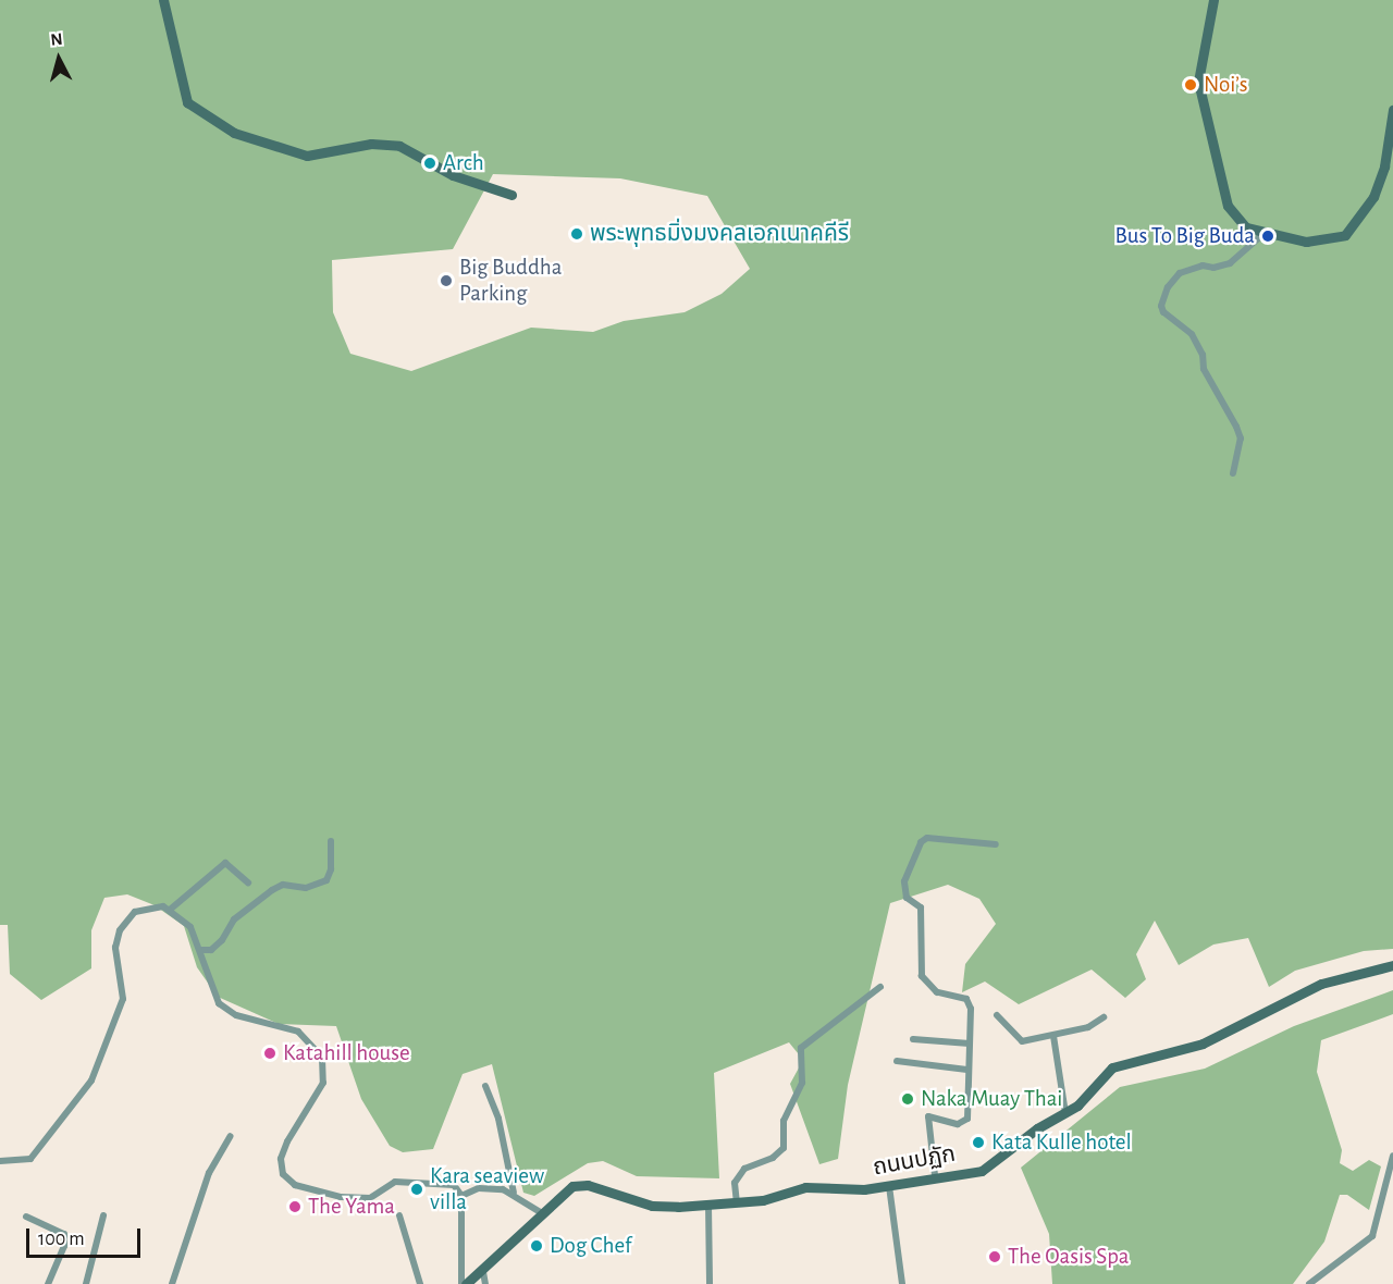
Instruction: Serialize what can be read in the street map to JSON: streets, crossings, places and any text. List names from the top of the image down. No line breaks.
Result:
{"streets":{"main road":["ถนนปฏัก"]},"places":["Noi’s","Arch","พระพุทธมิ่งมงคลเอกเนาคคีรี","Bus To Big Buda","Big Buddha Parking","Katahill house","Naka Muay Thai","Kata Kulle hotel","Kara seaview villa","The Yama","Dog Chef","The Oasis Spa"],"scale_bar":"100 m","north":"top"}
